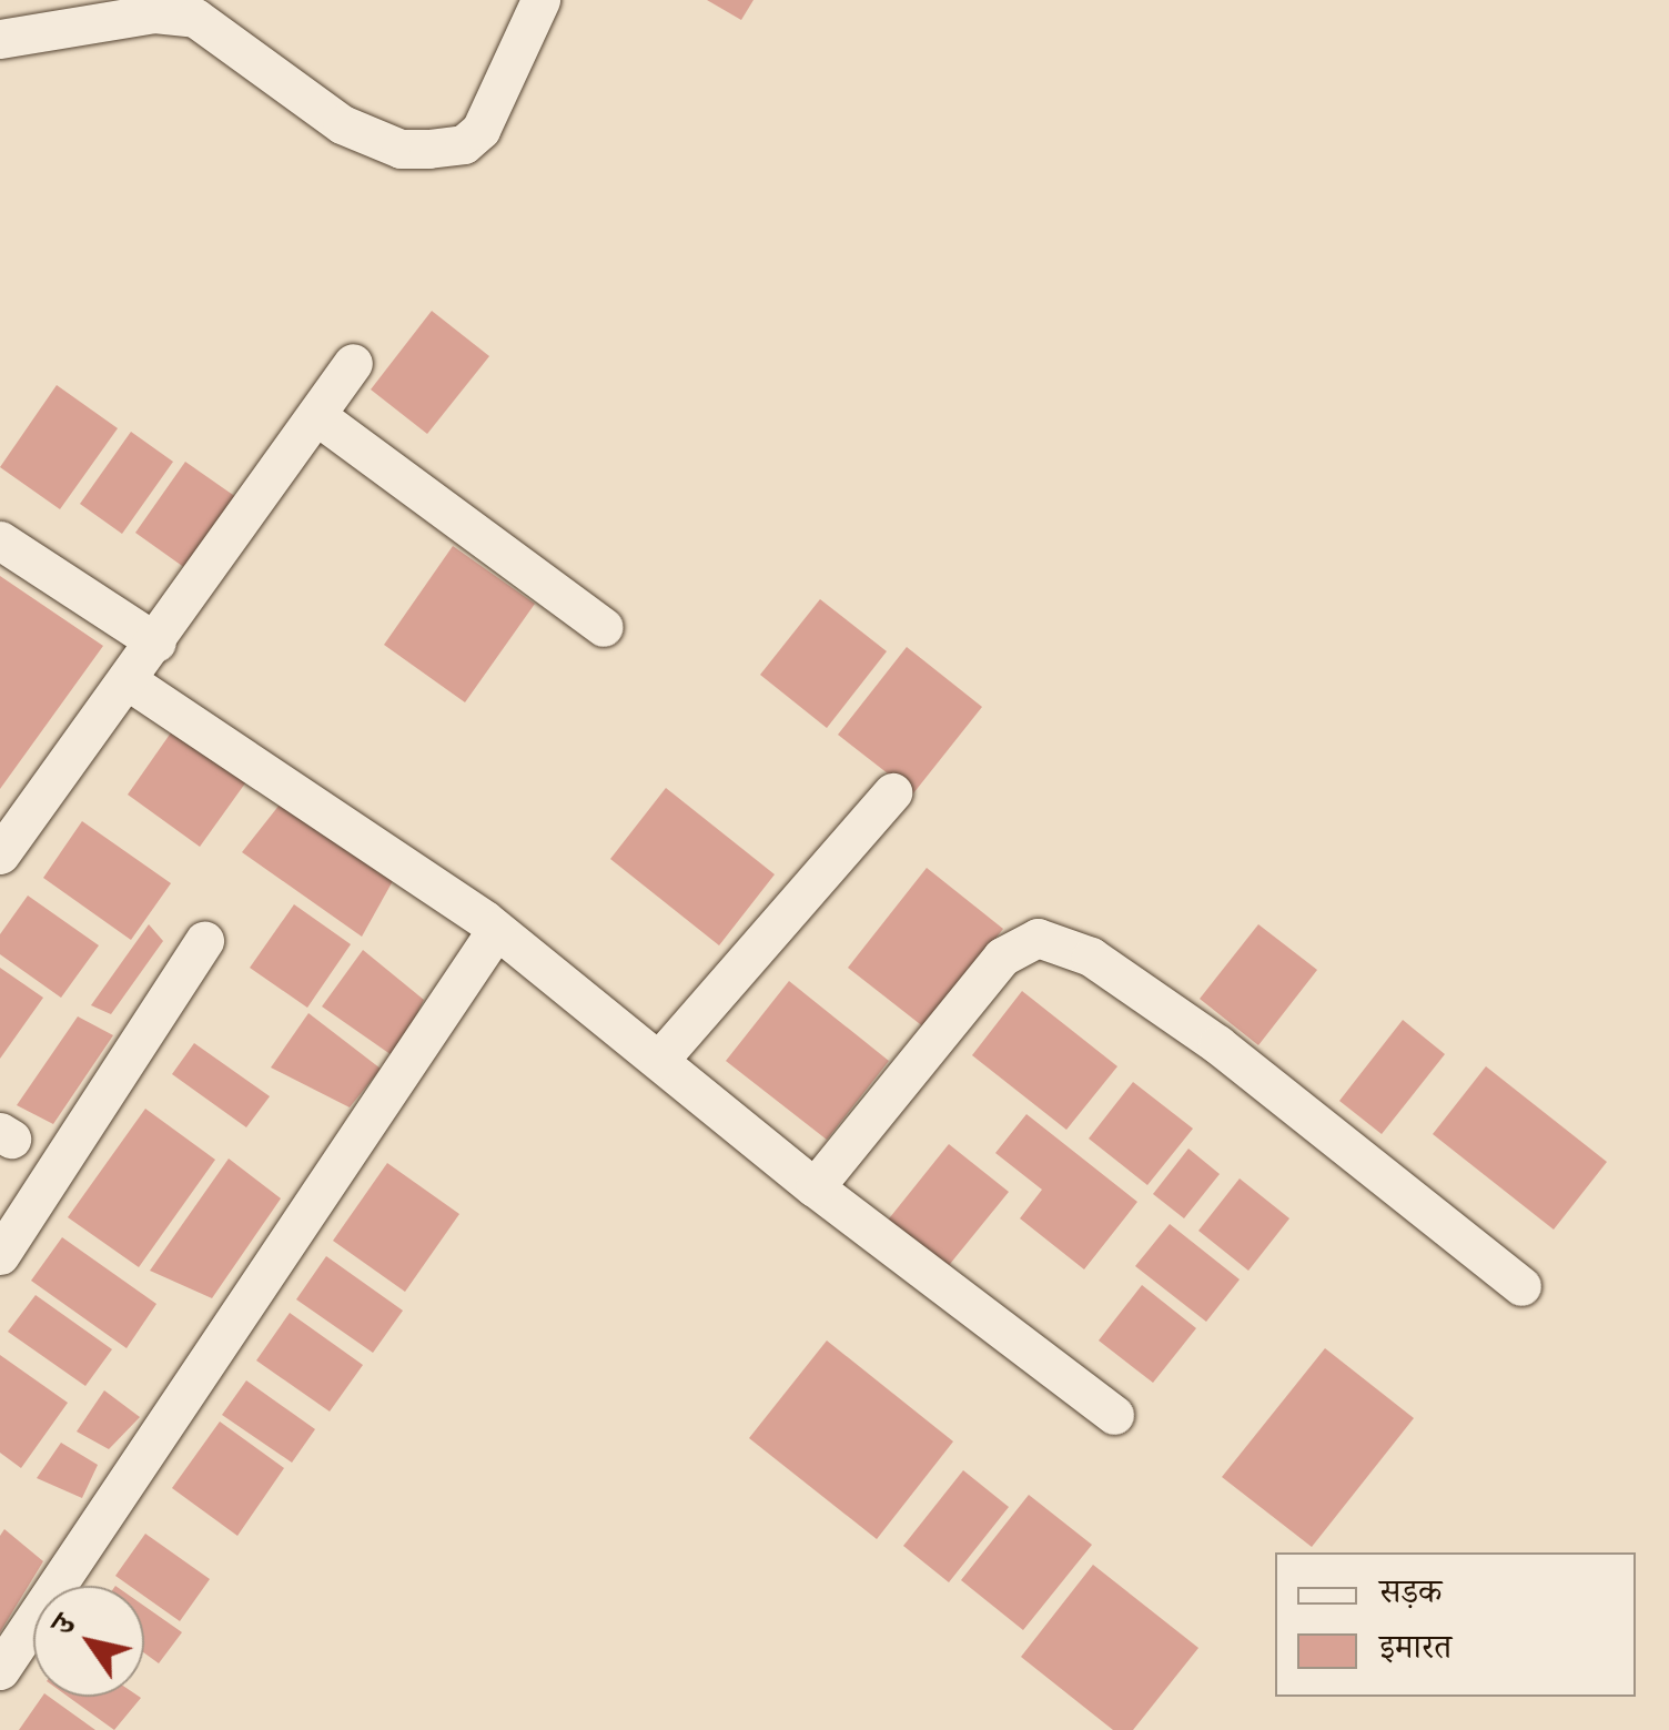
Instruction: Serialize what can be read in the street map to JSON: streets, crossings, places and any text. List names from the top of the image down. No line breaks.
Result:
{"legend":["सड़क","इमारत"],"north":"top left"}
